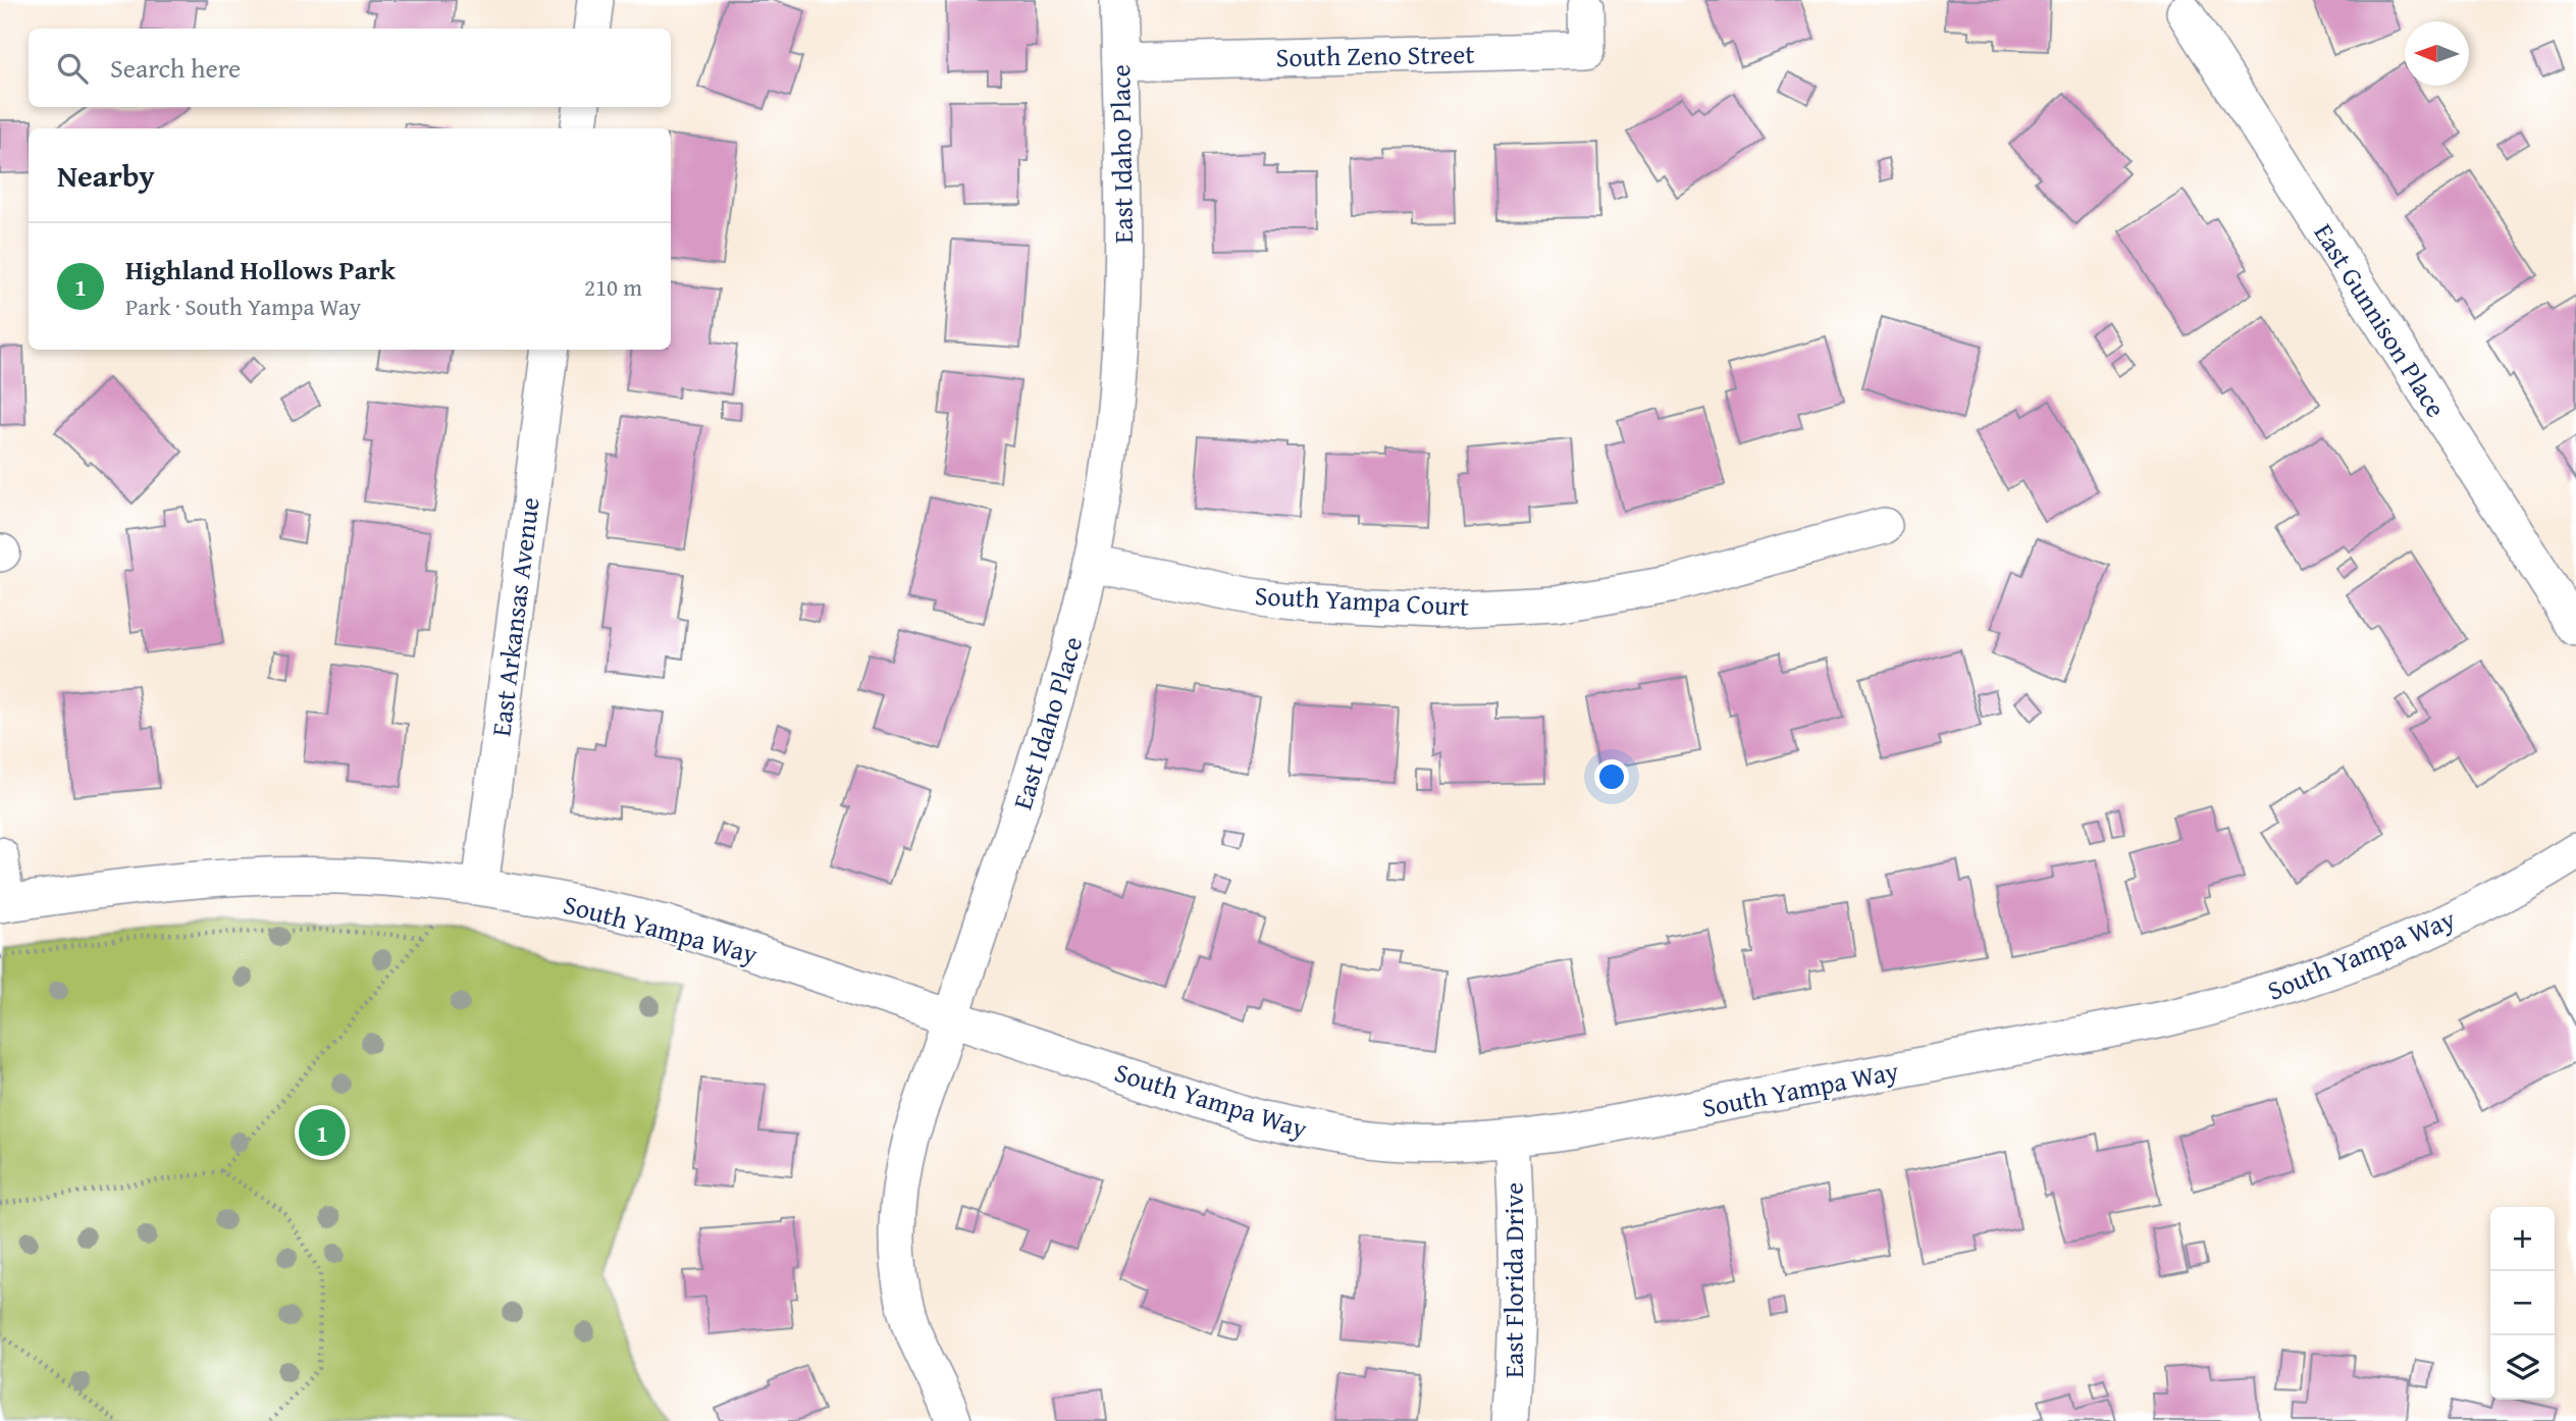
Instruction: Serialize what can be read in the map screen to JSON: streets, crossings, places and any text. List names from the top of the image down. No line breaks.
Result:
{"streets":{"street":["South Zeno Street","East Idaho Place","East Gunnison Place","South Yampa Court","East Arkansas Avenue","South Yampa Way","East Florida Drive"]},"crossings":[["South Zeno Street","East Idaho Place"],["East Idaho Place","South Yampa Court"],["East Idaho Place","South Yampa Way"],["East Arkansas Avenue","South Yampa Way"],["South Yampa Way","East Florida Drive"]],"north":"left","page":{"search":"Search here","heading":"Nearby","list":[{"mark":"1","name":"Highland Hollows Park","note":"Park · South Yampa Way","value":"210 m"}],"pins":"1","map_buttons":["+","−"]}}
